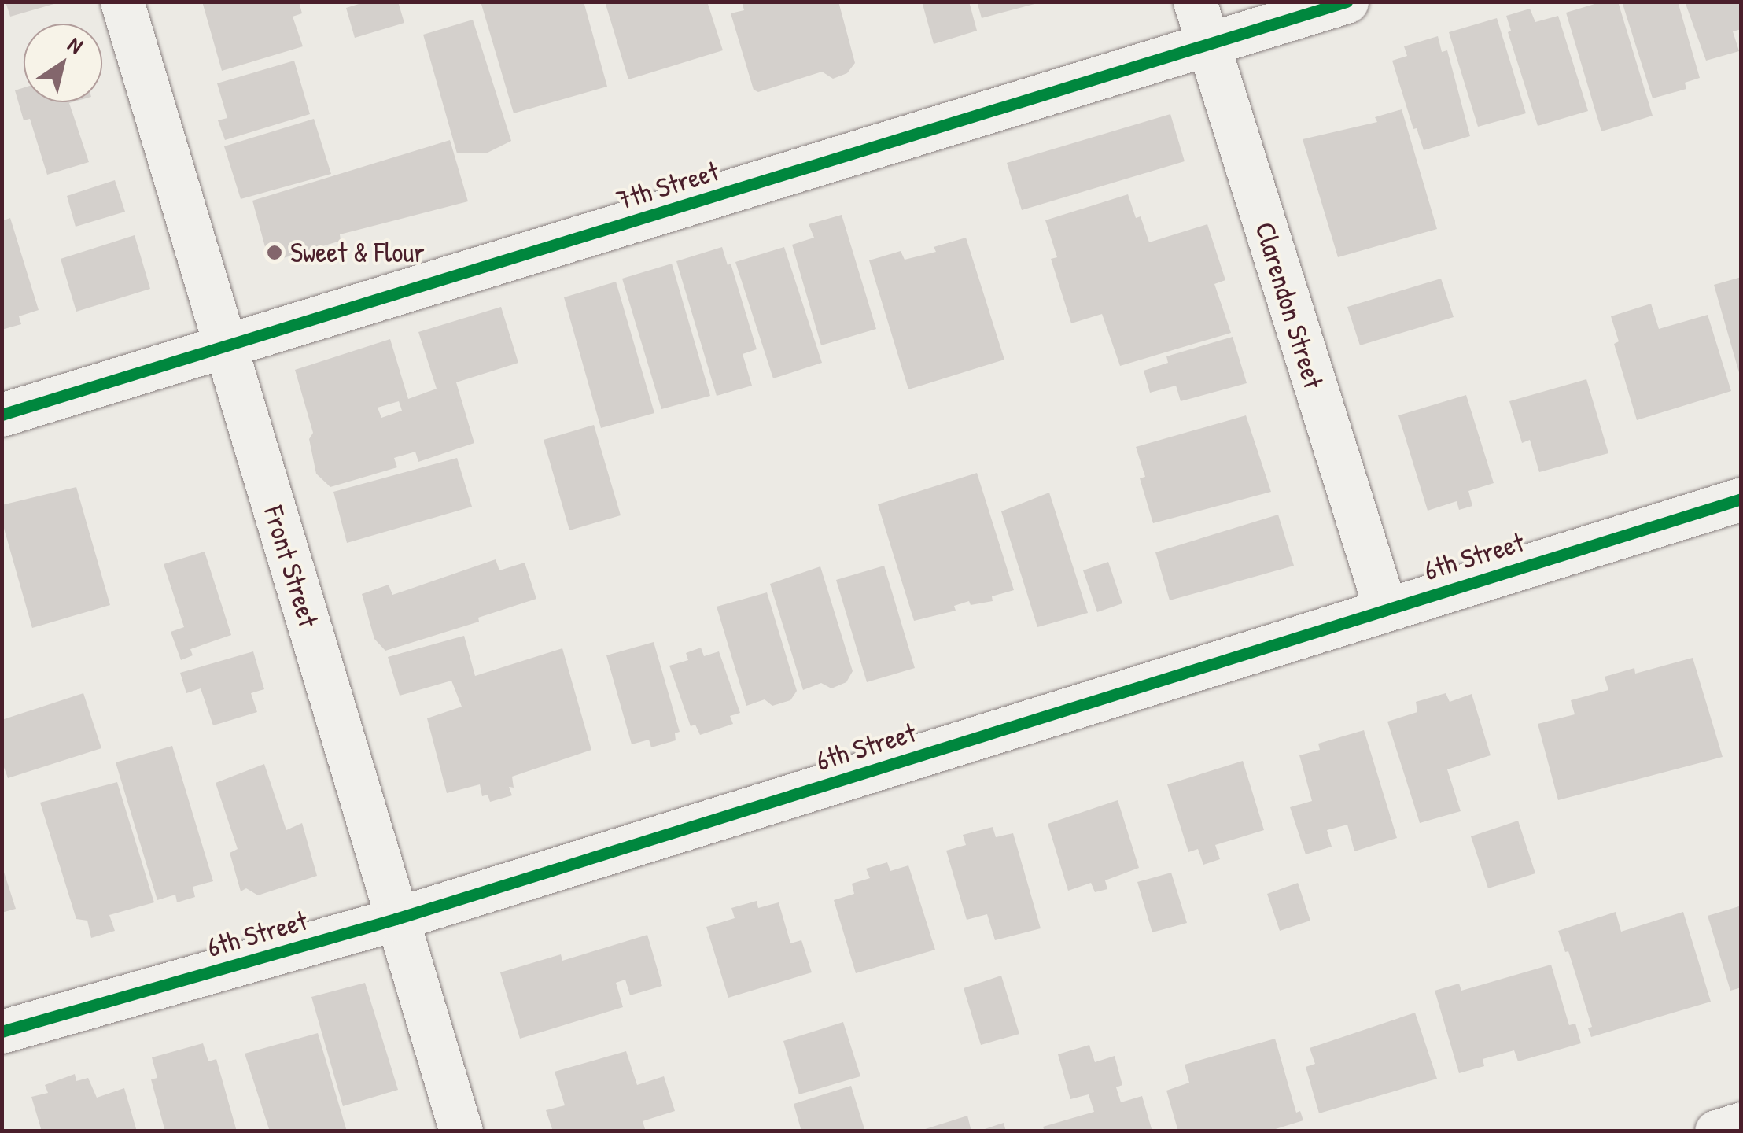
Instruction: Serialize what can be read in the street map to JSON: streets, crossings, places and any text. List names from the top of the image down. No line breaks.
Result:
{"streets":{"street":["7th Street","Clarendon Street","6th Street","Front Street"]},"crossings":[["7th Street","Clarendon Street"],["7th Street","Front Street"],["Clarendon Street","6th Street"],["6th Street","Front Street"]],"places":["Sweet & Flour"],"north":"top right"}
